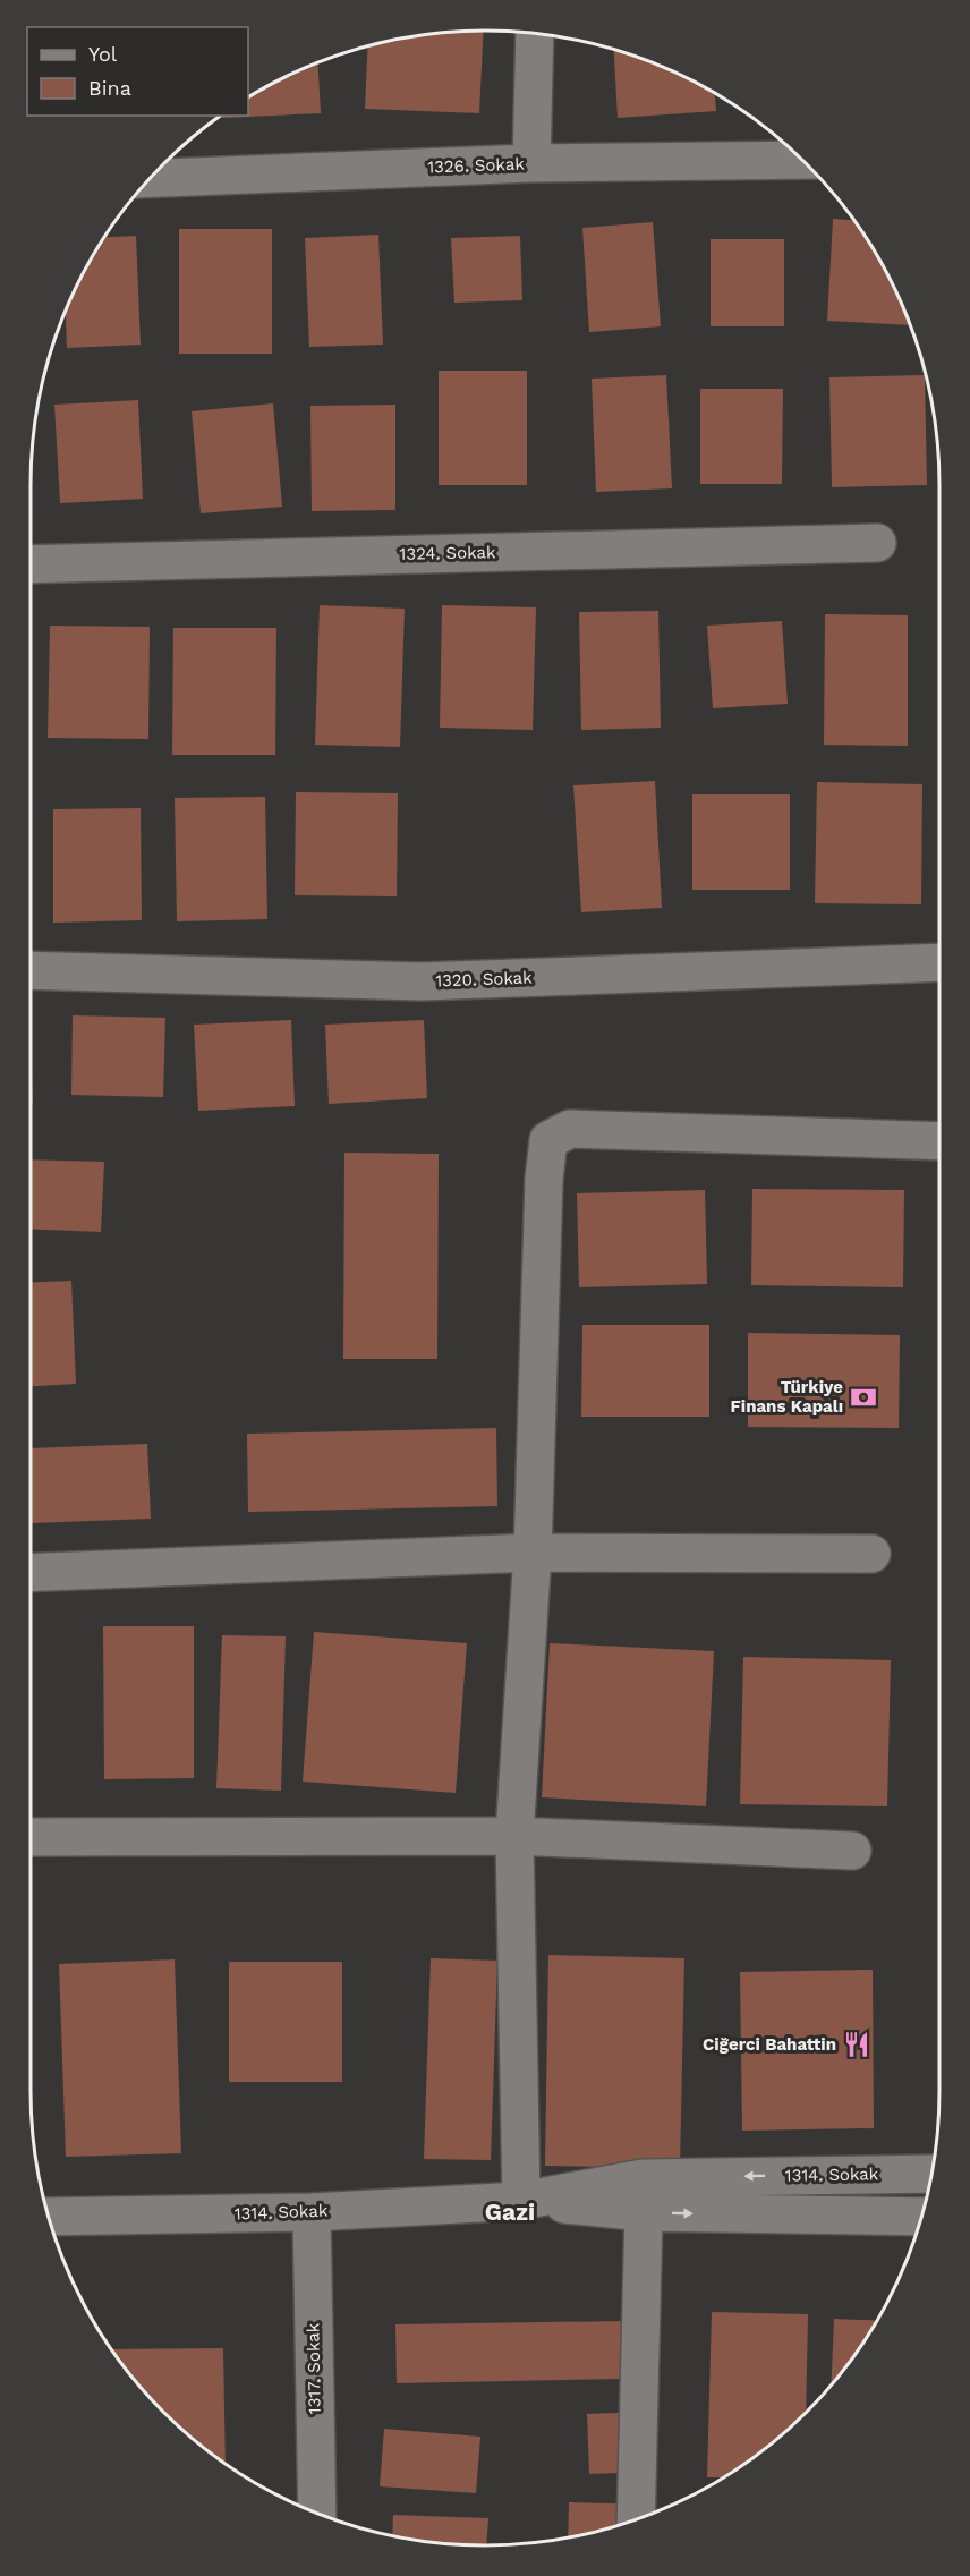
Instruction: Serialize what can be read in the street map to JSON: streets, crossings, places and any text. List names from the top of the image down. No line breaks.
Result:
{"streets":{"street":["1326. Sokak","1324. Sokak","1320. Sokak","1314. Sokak","1317. Sokak"]},"crossings":[["1314. Sokak","1317. Sokak"]],"districts":["Gazi"],"places":{"bank":["Türkiye Finans Kapalı"],"restaurant":["Ciğerci Bahattin"]},"legend":["Yol","Bina"]}
